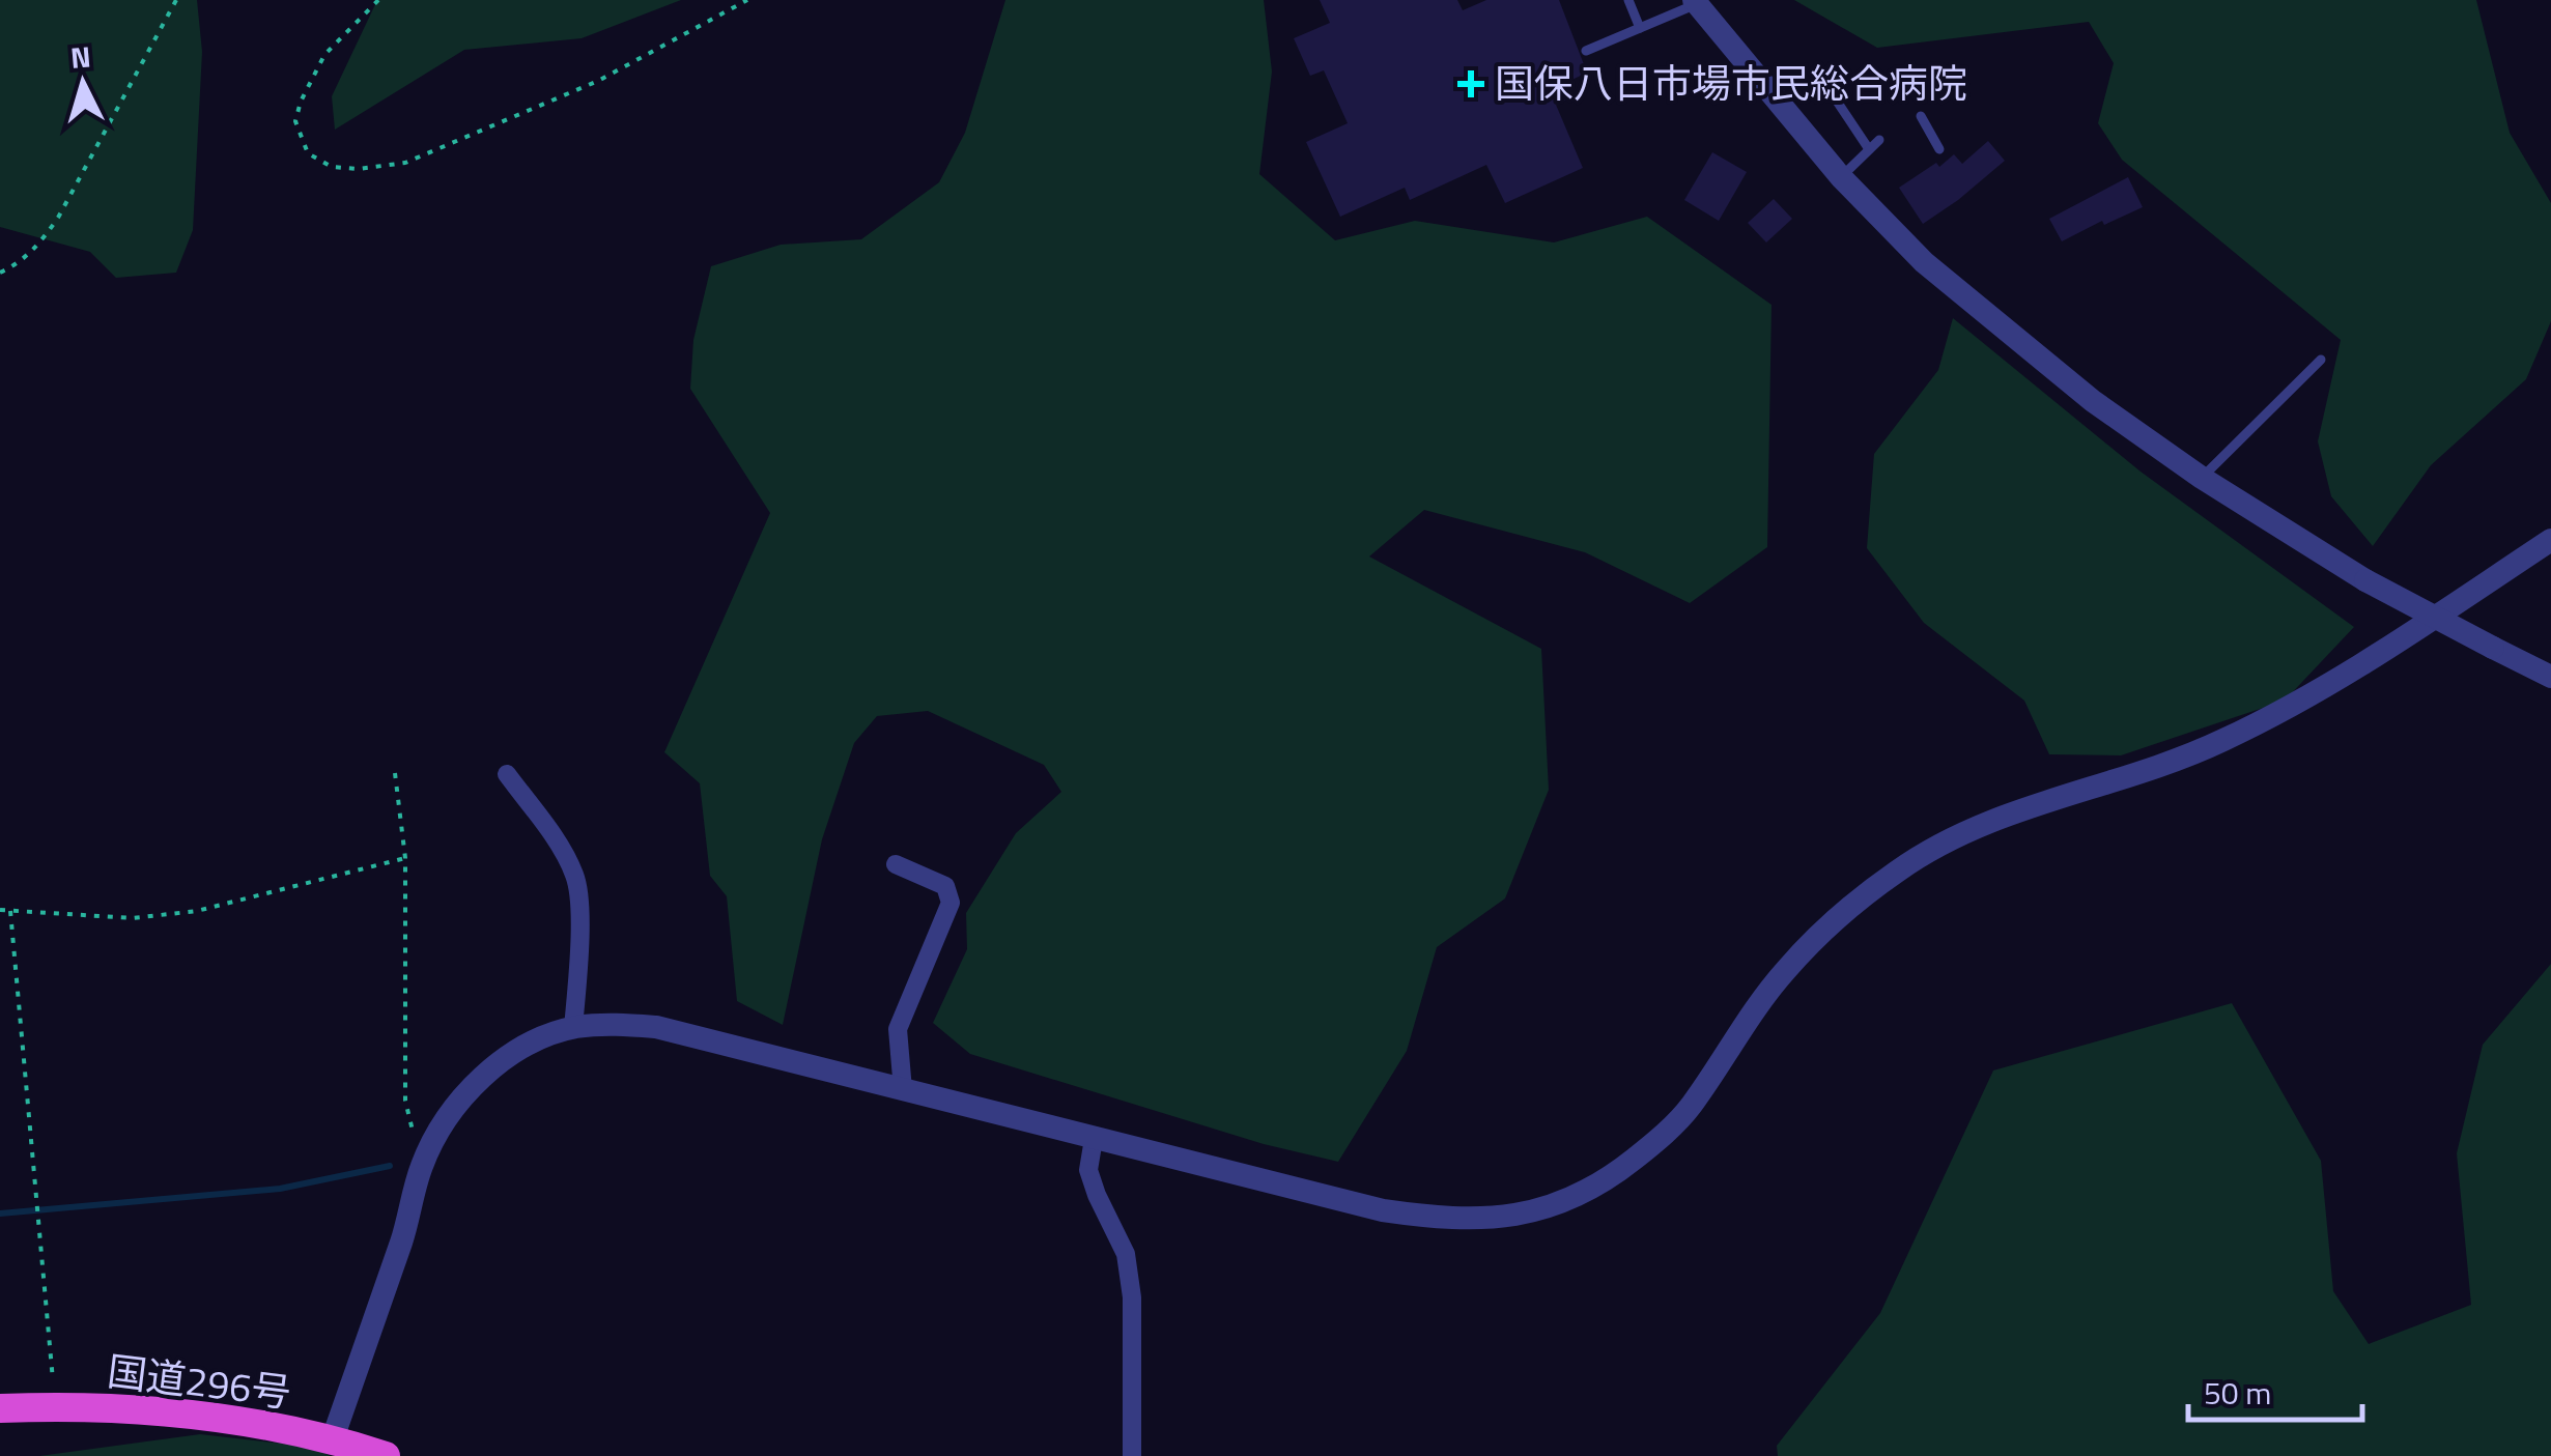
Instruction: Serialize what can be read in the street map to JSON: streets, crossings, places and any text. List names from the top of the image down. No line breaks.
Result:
{"streets":{"highway":["国道296号"]},"places":{"health":["国保八日市場市民総合病院"]},"scale_bar":"50 m","north":"top"}
